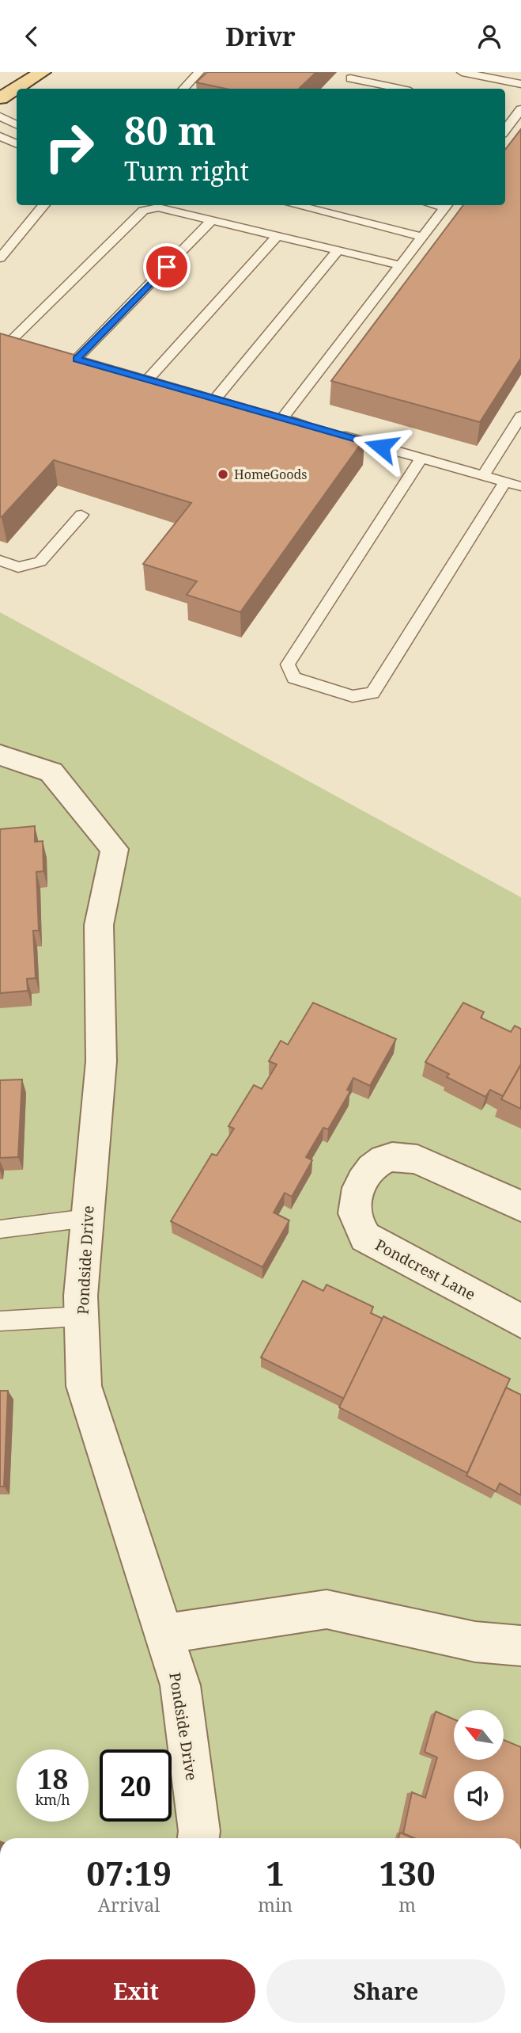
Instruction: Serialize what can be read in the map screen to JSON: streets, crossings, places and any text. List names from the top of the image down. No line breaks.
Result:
{"streets":{"street":["Pondside Drive","Pondcrest Lane"]},"places":["HomeGoods"],"north":"top left","page":{"header":"Drivr","turn":["80 m","Turn right"],"speed":"18 km/h","limit":"20","eta":["07:19","Arrival","1","min","130","m"],"buttons":["Exit","Share"]}}
